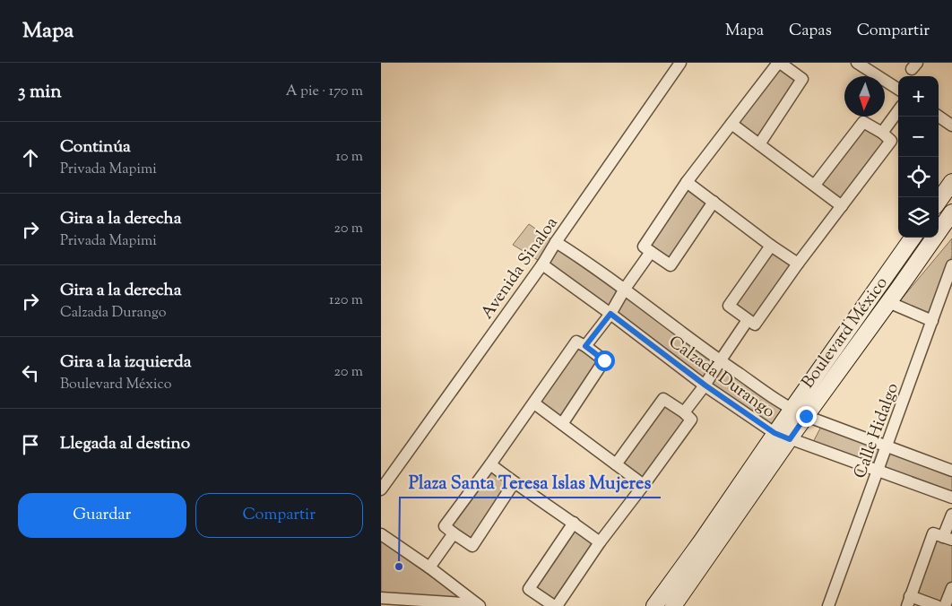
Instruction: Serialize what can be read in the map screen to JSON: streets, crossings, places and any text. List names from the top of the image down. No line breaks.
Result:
{"streets":{"main road":["Boulevard México"],"street":["Avenida Sinaloa","Calzada Durango","Calle Hidalgo"]},"crossings":[["Avenida Sinaloa","Calzada Durango"],["Boulevard México","Calzada Durango"],["Calzada Durango","Calle Hidalgo"]],"places":["Plaza Santa Teresa Islas Mujeres"],"north":"bottom","page":{"header":"Mapa","nav":["Mapa","Capas","Compartir"],"heading":["3 min","A pie · 170 m"],"map_buttons":["+","−"],"list":[["Continúa","Privada Mapimi","10 m"],["Gira a la derecha","Privada Mapimi","20 m"],["Gira a la derecha","Calzada Durango","120 m"],["Gira a la izquierda","Boulevard México","20 m"],"Llegada al destino"],"buttons":["Guardar","Compartir"]}}
